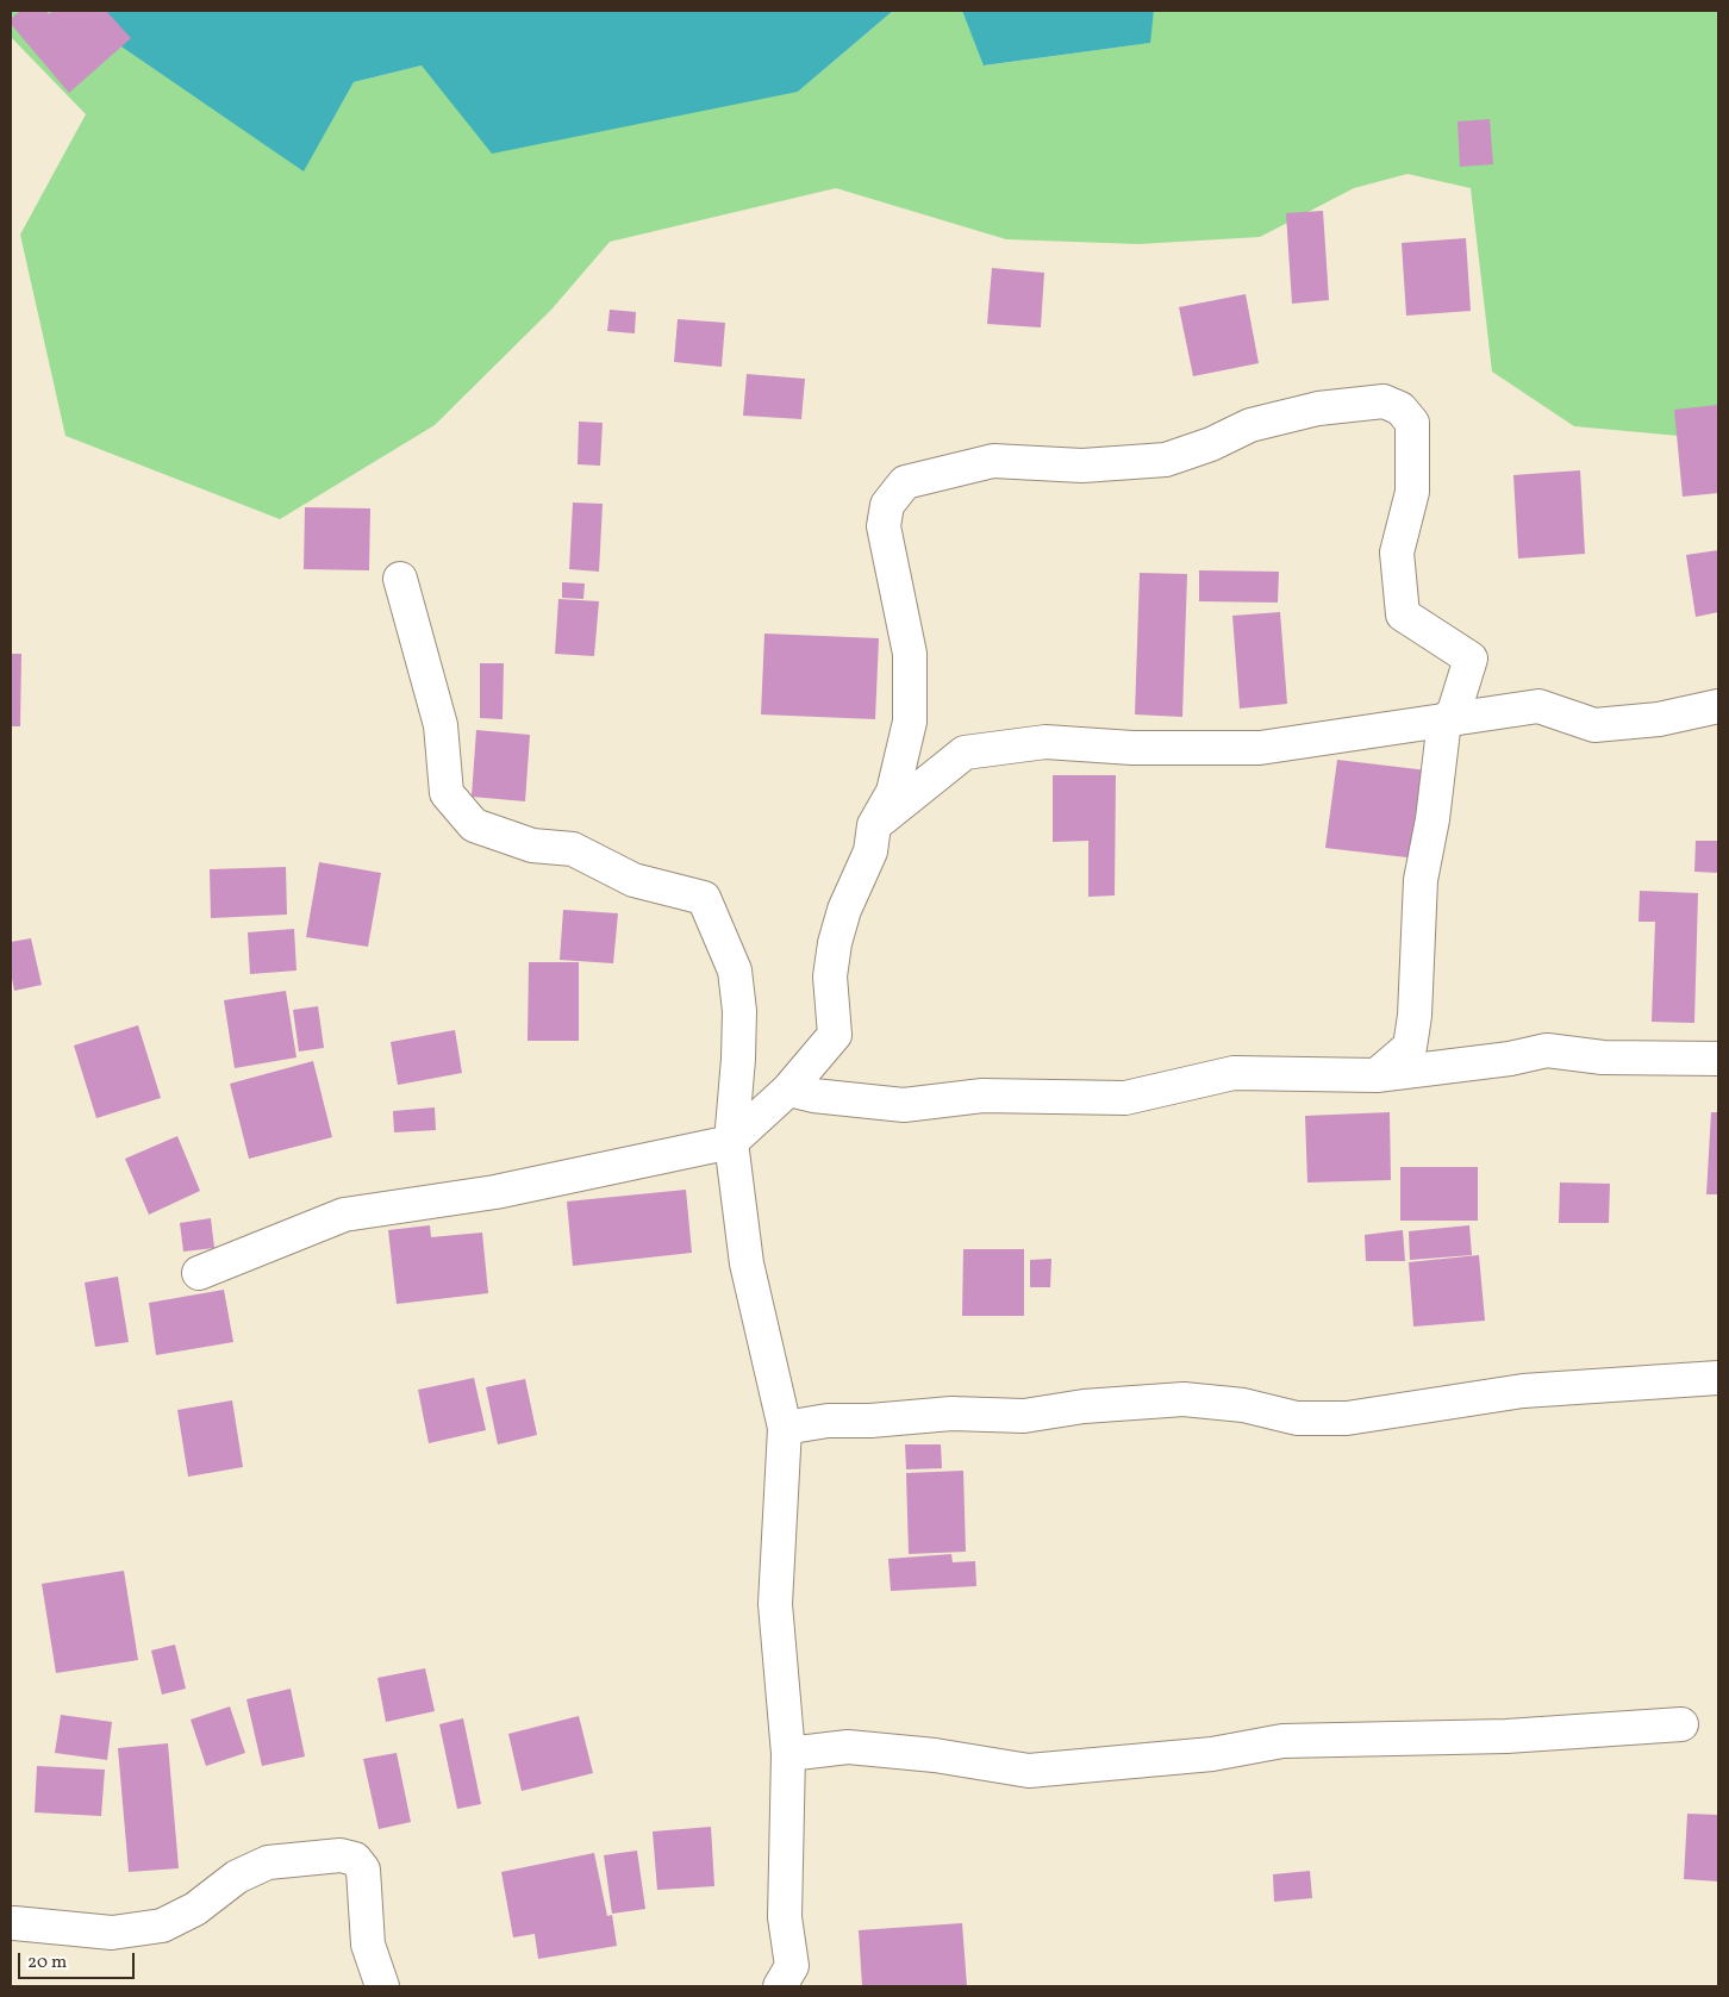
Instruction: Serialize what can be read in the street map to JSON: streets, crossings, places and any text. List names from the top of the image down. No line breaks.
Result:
{"scale_bar":"20 m"}
